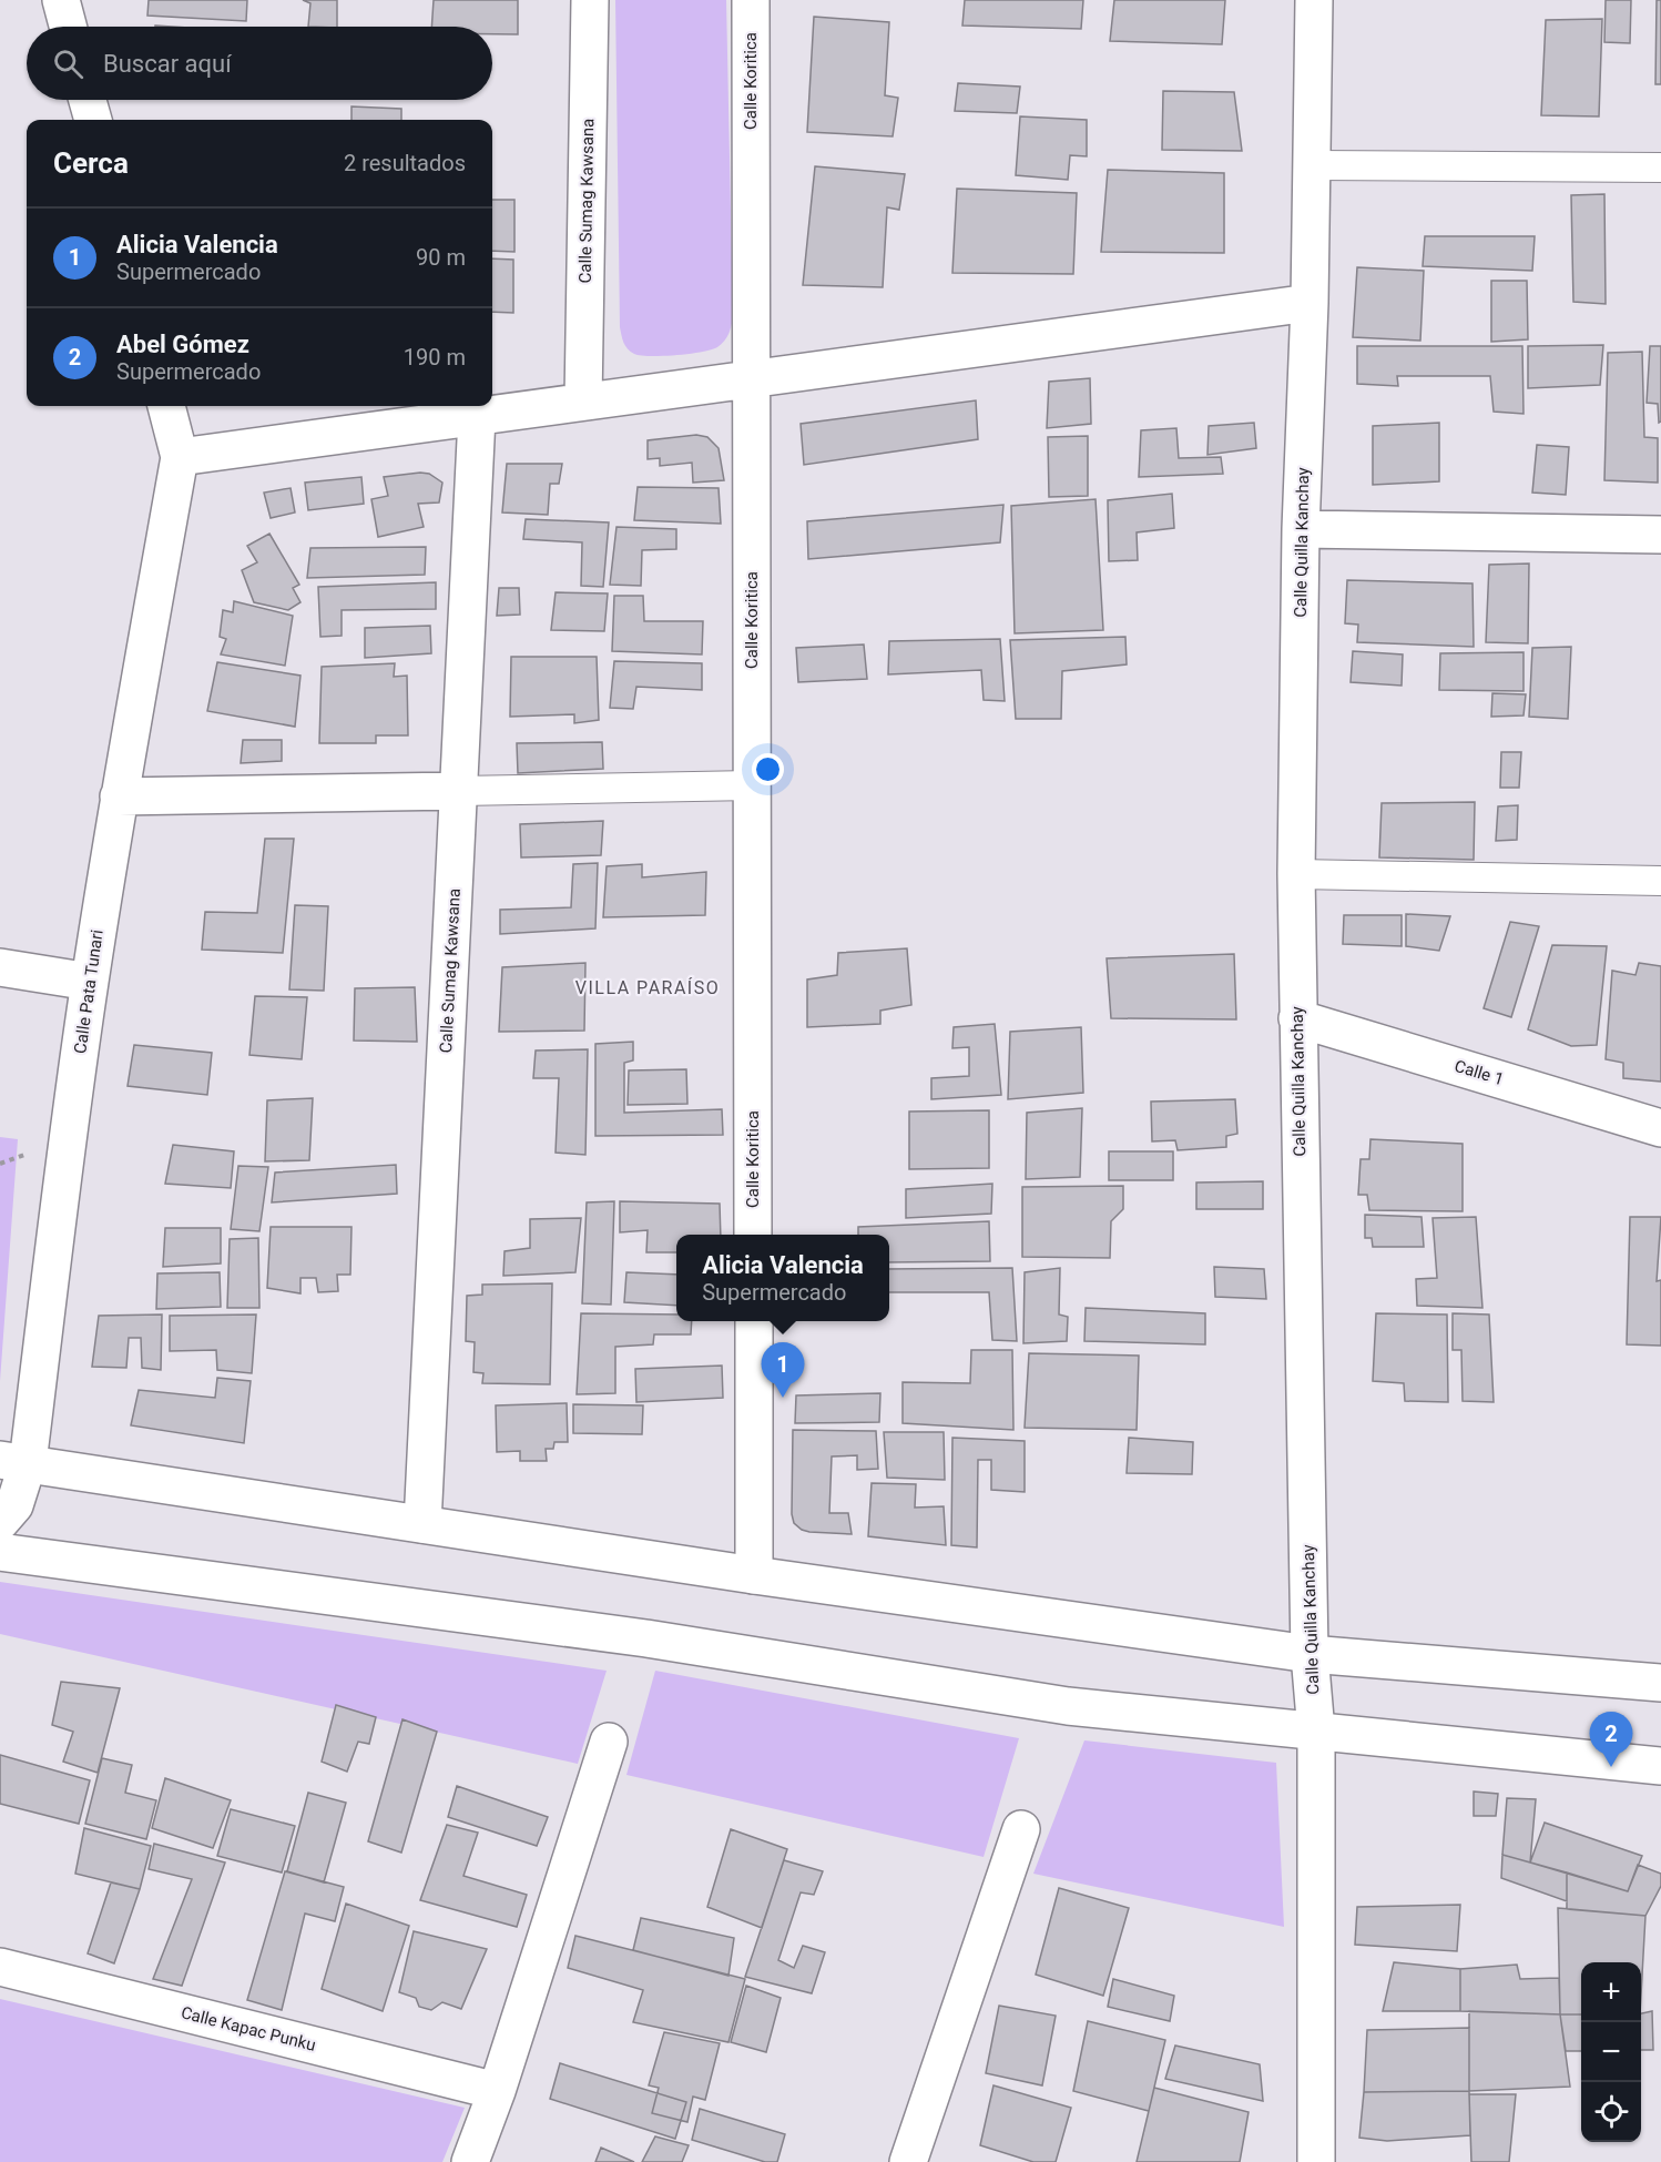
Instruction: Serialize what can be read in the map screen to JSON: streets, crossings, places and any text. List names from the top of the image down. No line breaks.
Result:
{"streets":{"street":["Calle Koritica","Calle Sumag Kawsana","Calle Quilla Kanchay","Calle Pata Tunari","Calle 1","Calle Kapac Punku"]},"crossings":[["Calle Quilla Kanchay","Calle 1"]],"districts":["VILLA PARAÍSO"],"page":{"search":"Buscar aquí","heading":["Cerca","2 resultados"],"list":[{"mark":"1","name":"Alicia Valencia","note":"Supermercado","value":"90 m"},{"mark":"2","name":"Abel Gómez","note":"Supermercado","value":"190 m"}],"popup":["Alicia Valencia","Supermercado"],"pins":["1","2"],"map_buttons":["+","−"]}}
